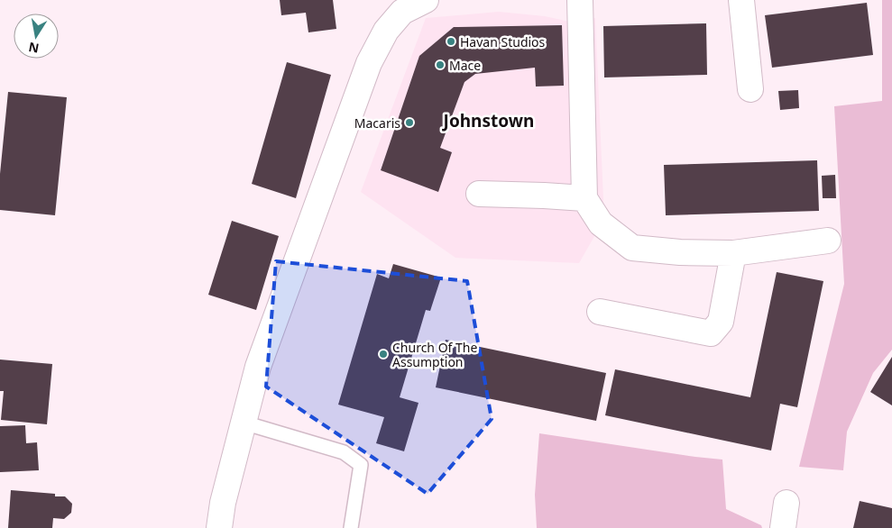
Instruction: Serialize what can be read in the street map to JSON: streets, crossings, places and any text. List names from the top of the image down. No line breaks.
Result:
{"districts":["Johnstown"],"places":["Havan Studios","Mace","Macaris","Church Of The Assumption"],"north":"bottom"}
